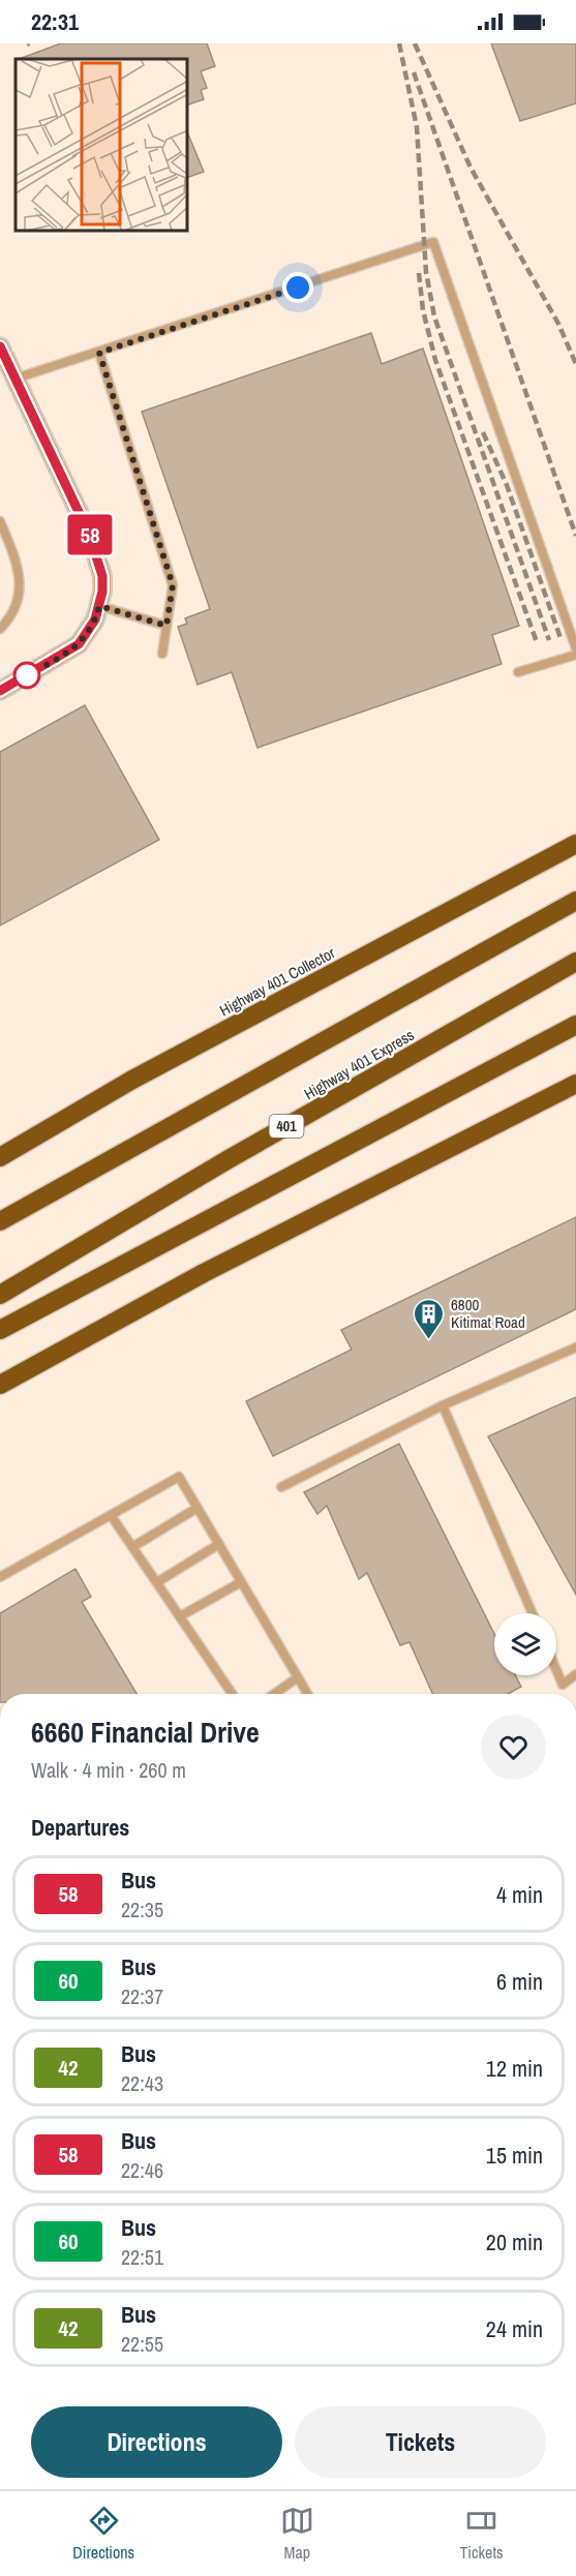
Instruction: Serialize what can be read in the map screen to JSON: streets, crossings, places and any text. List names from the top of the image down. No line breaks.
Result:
{"streets":{"highway":["Highway 401 Collector","Highway 401 Express","401"]},"places":{"building":["6800 Kitimat Road"]},"lines":["bus line 58"],"page":{"status":"22:31","on_map":"58","heading":[["6660 Financial Drive","Walk · 4 min · 260 m"],"Departures"],"list":[{"mark":"58","name":"Bus","note":"22:35","value":"4 min"},{"mark":"60","name":"Bus","note":"22:37","value":"6 min"},{"mark":"42","name":"Bus","note":"22:43","value":"12 min"},{"mark":"58","name":"Bus","note":"22:46","value":"15 min"},{"mark":"60","name":"Bus","note":"22:51","value":"20 min"},{"mark":"42","name":"Bus","note":"22:55","value":"24 min"}],"buttons":["Directions","Tickets"],"tabs":["Directions","Map","Tickets"]}}
